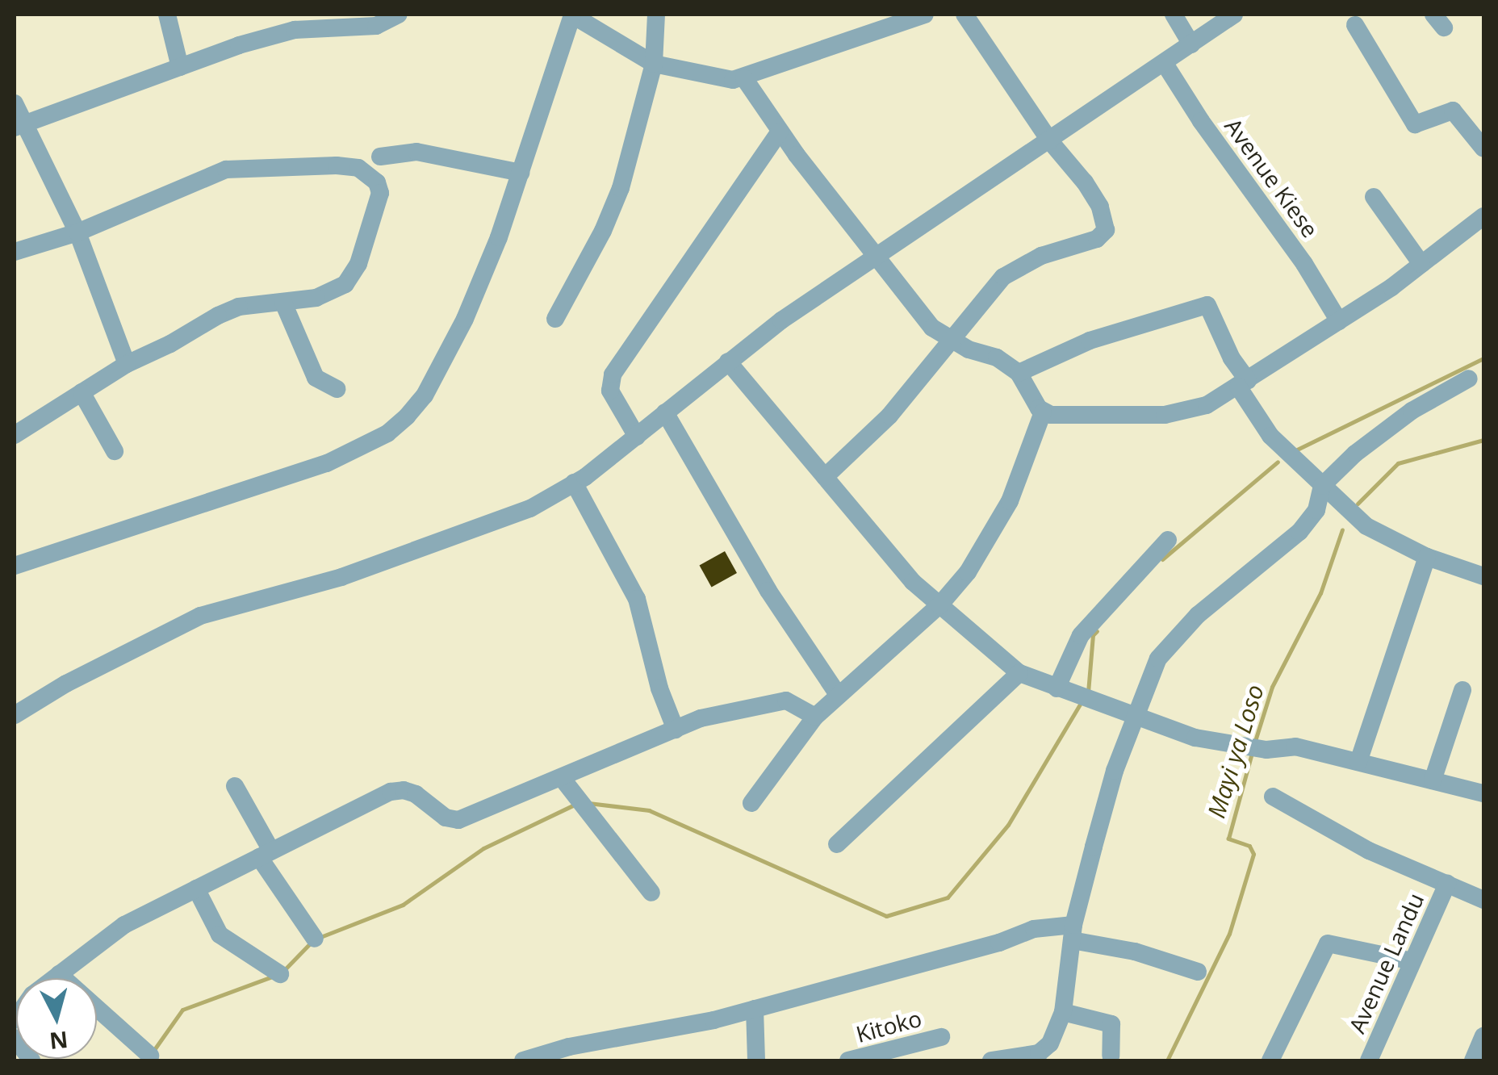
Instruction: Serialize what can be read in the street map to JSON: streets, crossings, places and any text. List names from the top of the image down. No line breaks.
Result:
{"streets":{"street":["Avenue Kiese","Avenue Landu","Kitoko"]},"water":["Mayi ya Loso"],"north":"bottom"}
